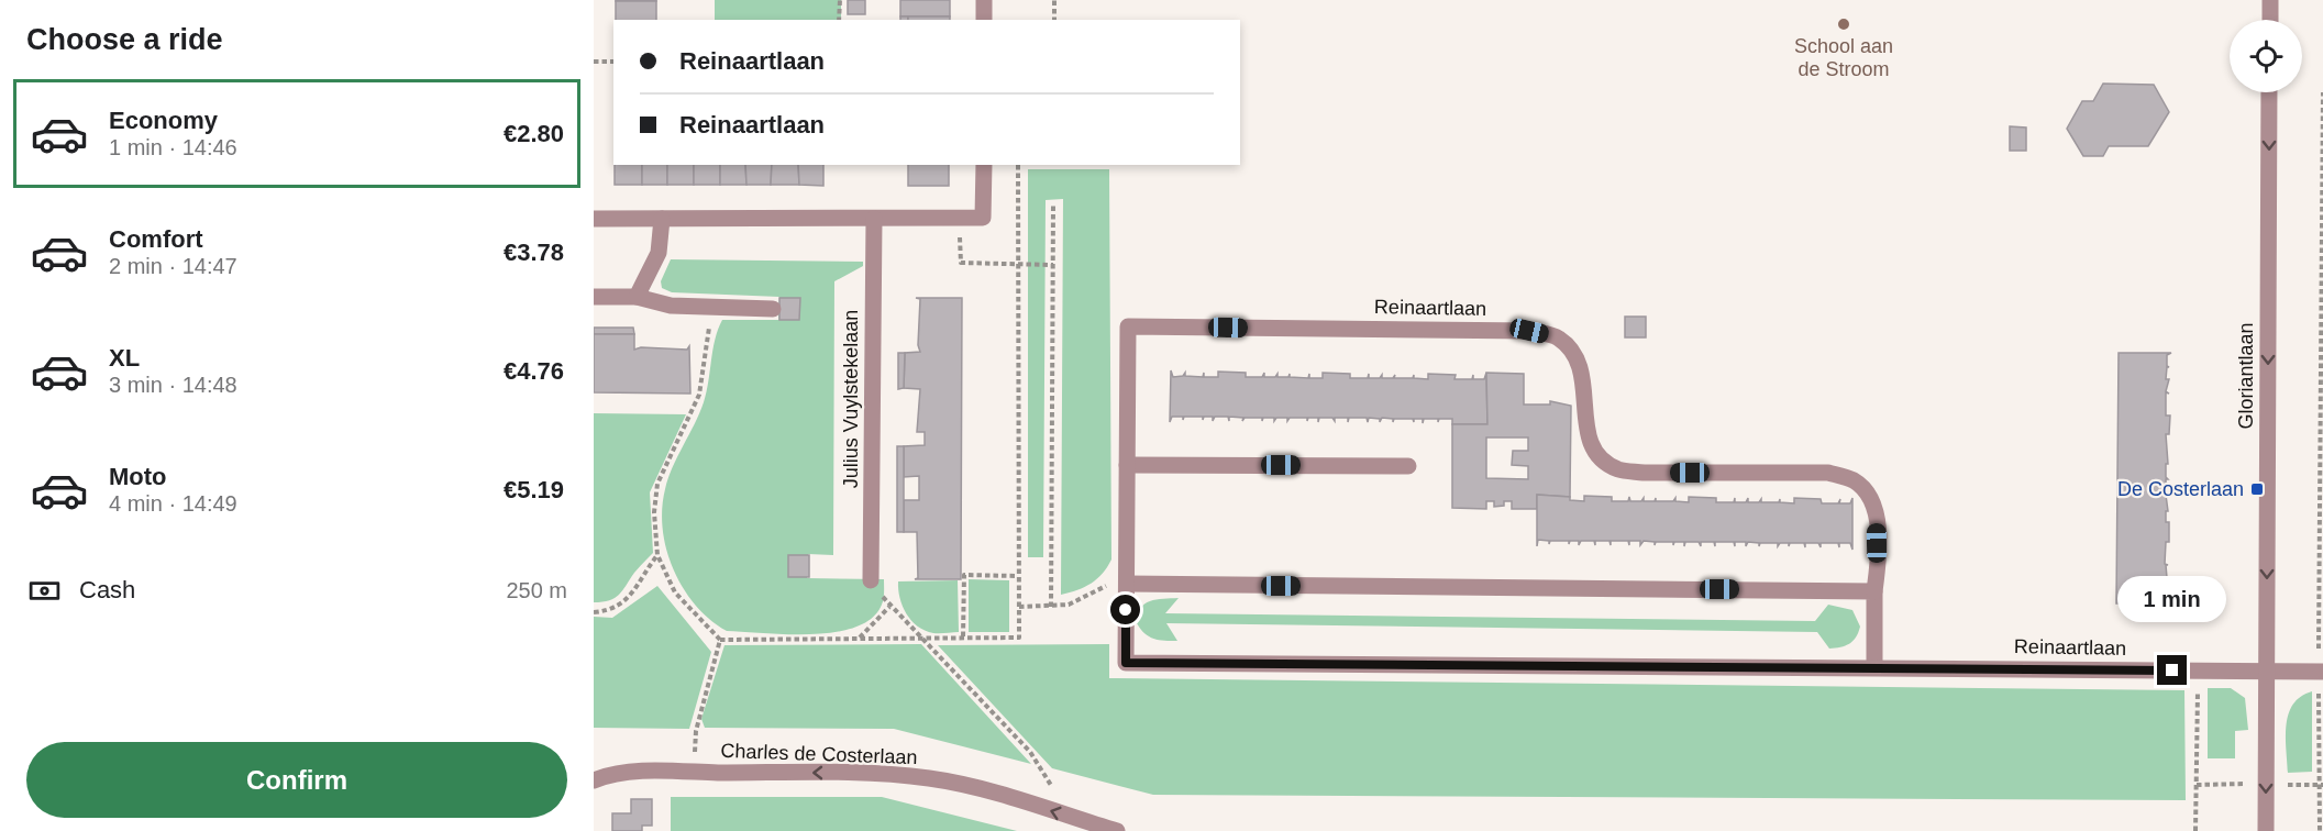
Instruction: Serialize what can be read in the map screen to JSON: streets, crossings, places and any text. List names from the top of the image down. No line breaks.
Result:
{"streets":{"street":["Reinaartlaan","Gloriantlaan","Julius Vuylstekelaan","Charles de Costerlaan"]},"crossings":[["Reinaartlaan","Gloriantlaan"]],"one_way":["Gloriantlaan","Charles de Costerlaan"],"places":{"other":["School aan de Stroom"],"transit":["De Costerlaan"]},"page":{"heading":"Choose a ride","banner":["Reinaartlaan","Reinaartlaan"],"list":[{"name":"Economy","note":"1 min · 14:46","value":"€2.80"},{"name":"Comfort","note":"2 min · 14:47","value":"€3.78"},{"name":"XL","note":"3 min · 14:48","value":"€4.76"},{"name":"Moto","note":"4 min · 14:49","value":"€5.19"}],"pay":["Cash","250 m"],"bubble":"1 min","buttons":"Confirm"}}
